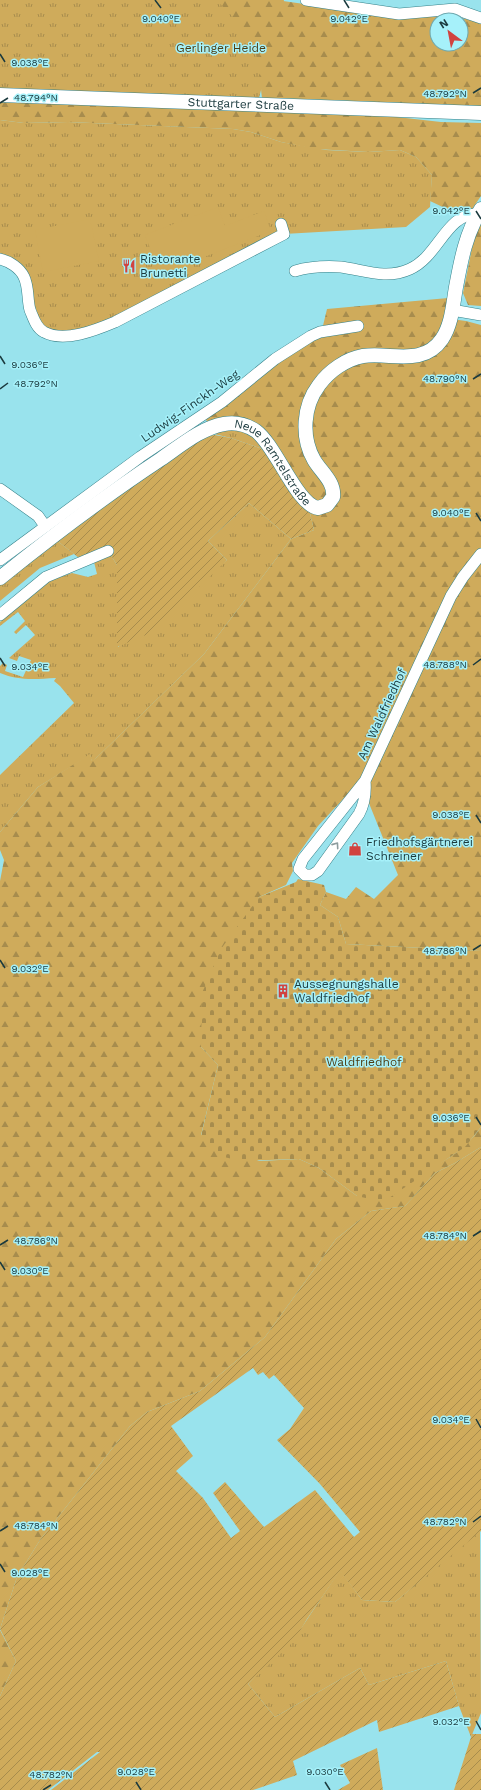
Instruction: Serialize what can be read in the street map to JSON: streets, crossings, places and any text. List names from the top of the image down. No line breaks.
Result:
{"streets":{"main road":["Stuttgarter Straße","Neue Ramtelstraße"],"street":["Ludwig-Finckh-Weg","Am Waldfriedhof"]},"parks":["Gerlinger Heide","Waldfriedhof"],"places":{"restaurant":["Ristorante Brunetti"],"shop":["Friedhofsgärtnerei Schreiner"],"building":["Aussegnungshalle Waldfriedhof"]},"north":"top left","coordinates":["9.040°E","9.042°E","9.038°E","48.792°N","48.794°N","9.036°E","48.790°N","48.788°N","9.034°E","48.786°N","9.032°E","48.784°N","9.030°E","48.782°N","9.028°E"]}
